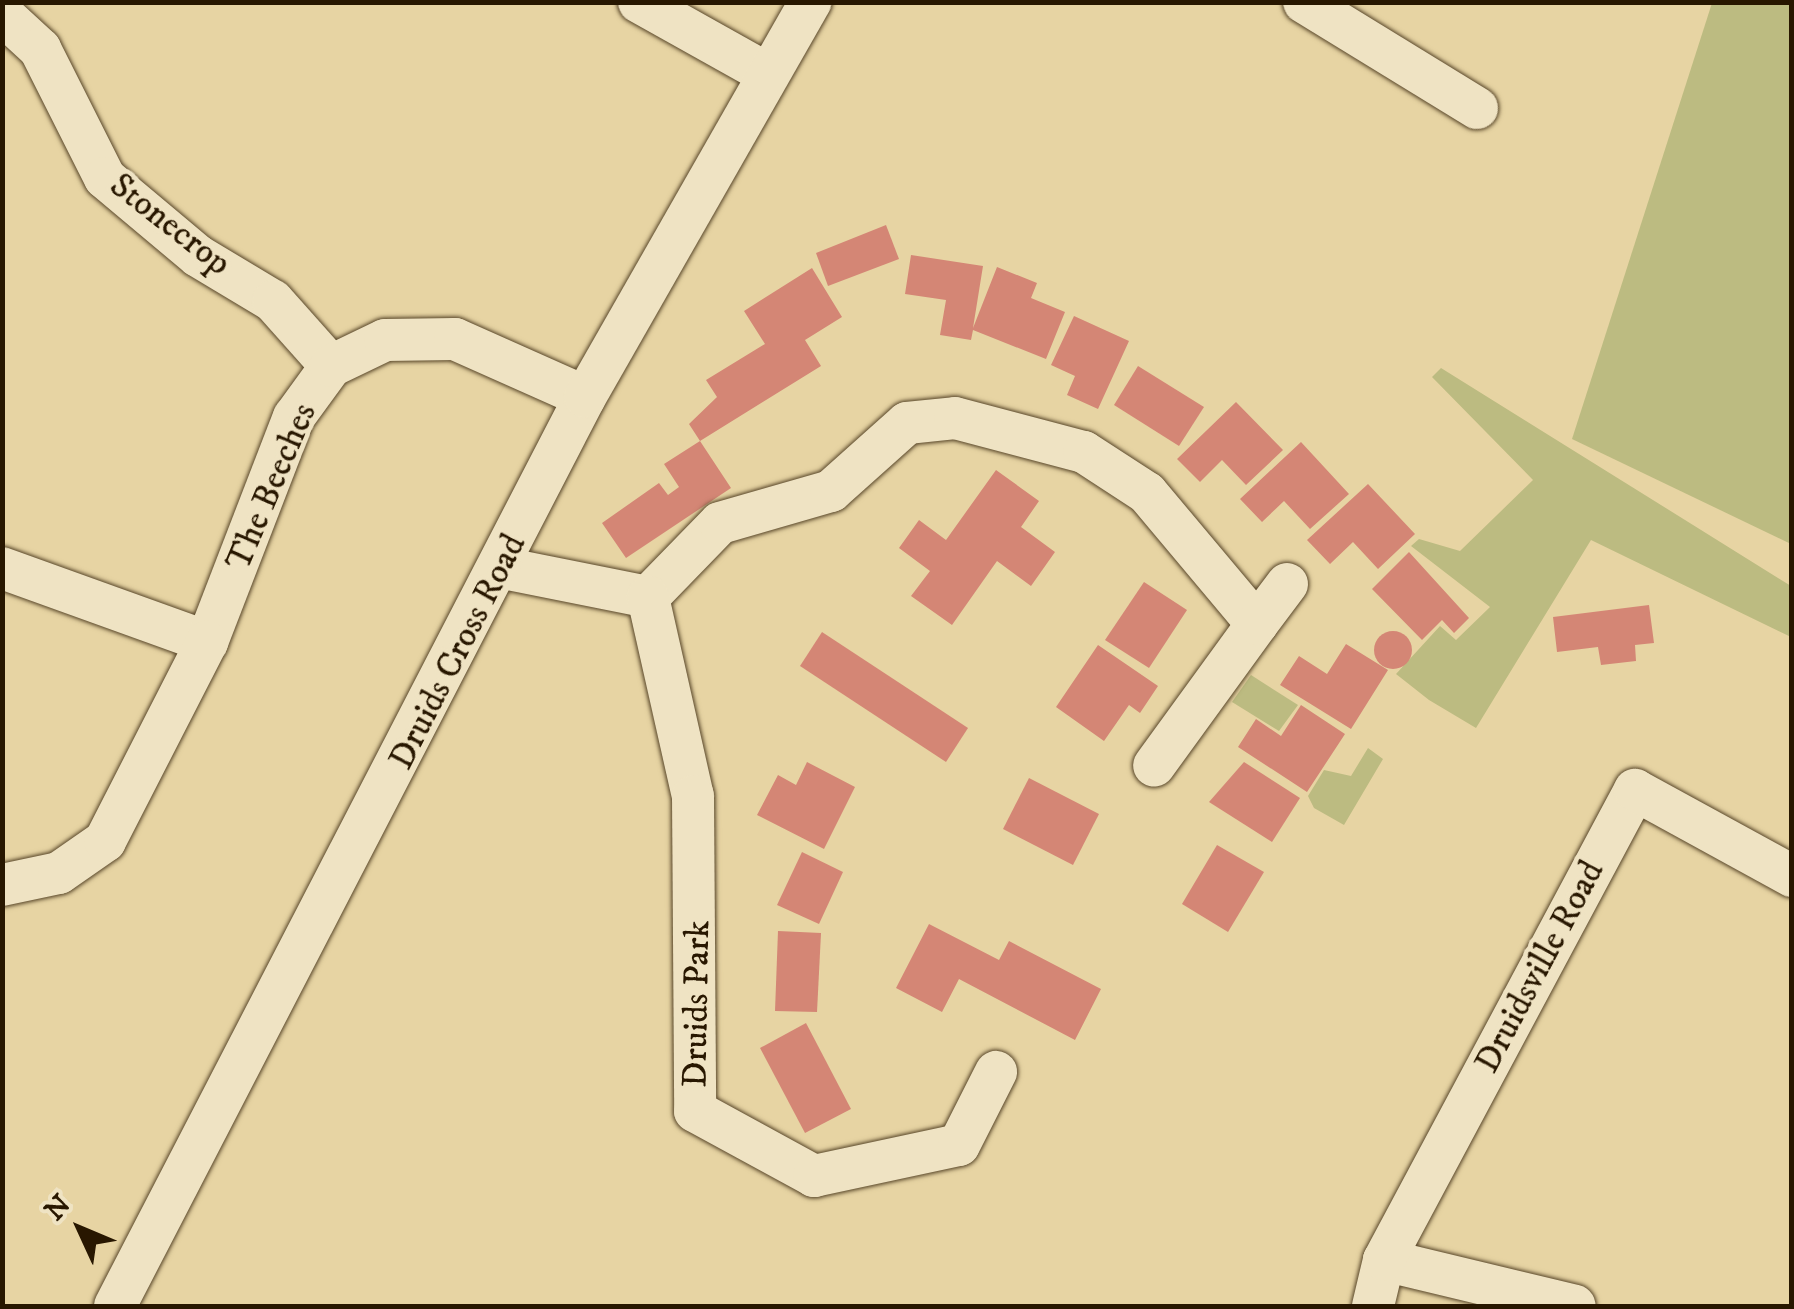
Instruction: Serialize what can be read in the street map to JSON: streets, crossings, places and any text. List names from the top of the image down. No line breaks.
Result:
{"streets":{"street":["Stonecrop","The Beeches","Druids Cross Road","Druidsville Road","Druids Park"]},"crossings":[["Stonecrop","The Beeches"],["The Beeches","Druids Cross Road"]],"north":"top left"}
